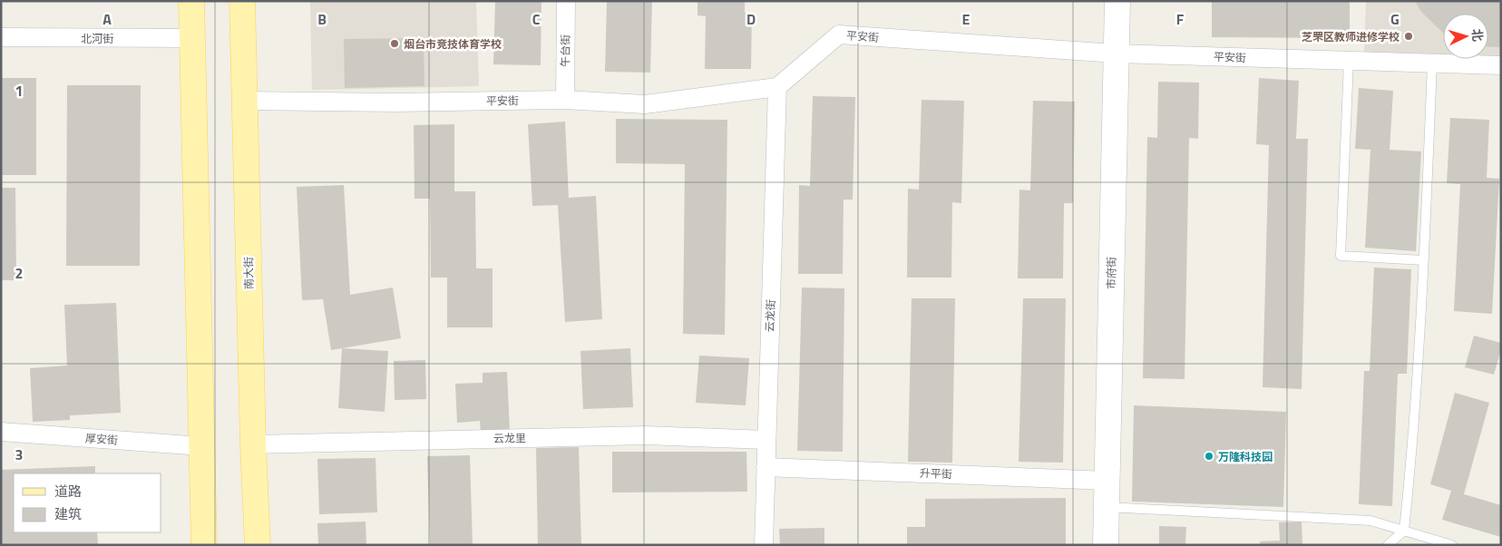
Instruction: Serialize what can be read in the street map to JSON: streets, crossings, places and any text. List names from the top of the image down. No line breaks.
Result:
{"streets":{"main road":["南大街"],"street":["平安街","北河街","午台街","市府街","云龙街","云龙里","厚安街","升平街"]},"crossings":[["平安街","午台街"],["平安街","南大街"],["平安街","市府街"],["平安街","云龙街"],["南大街","云龙里"],["市府街","升平街"],["云龙街","云龙里"],["云龙街","升平街"]],"places":["芝罘区教师进修学校","烟台市竞技体育学校","万隆科技园"],"legend":["道路","建筑"],"north":"right","grid":{"columns":["A","B","C","D","E","F","G"],"rows":["1","2","3"]}}
